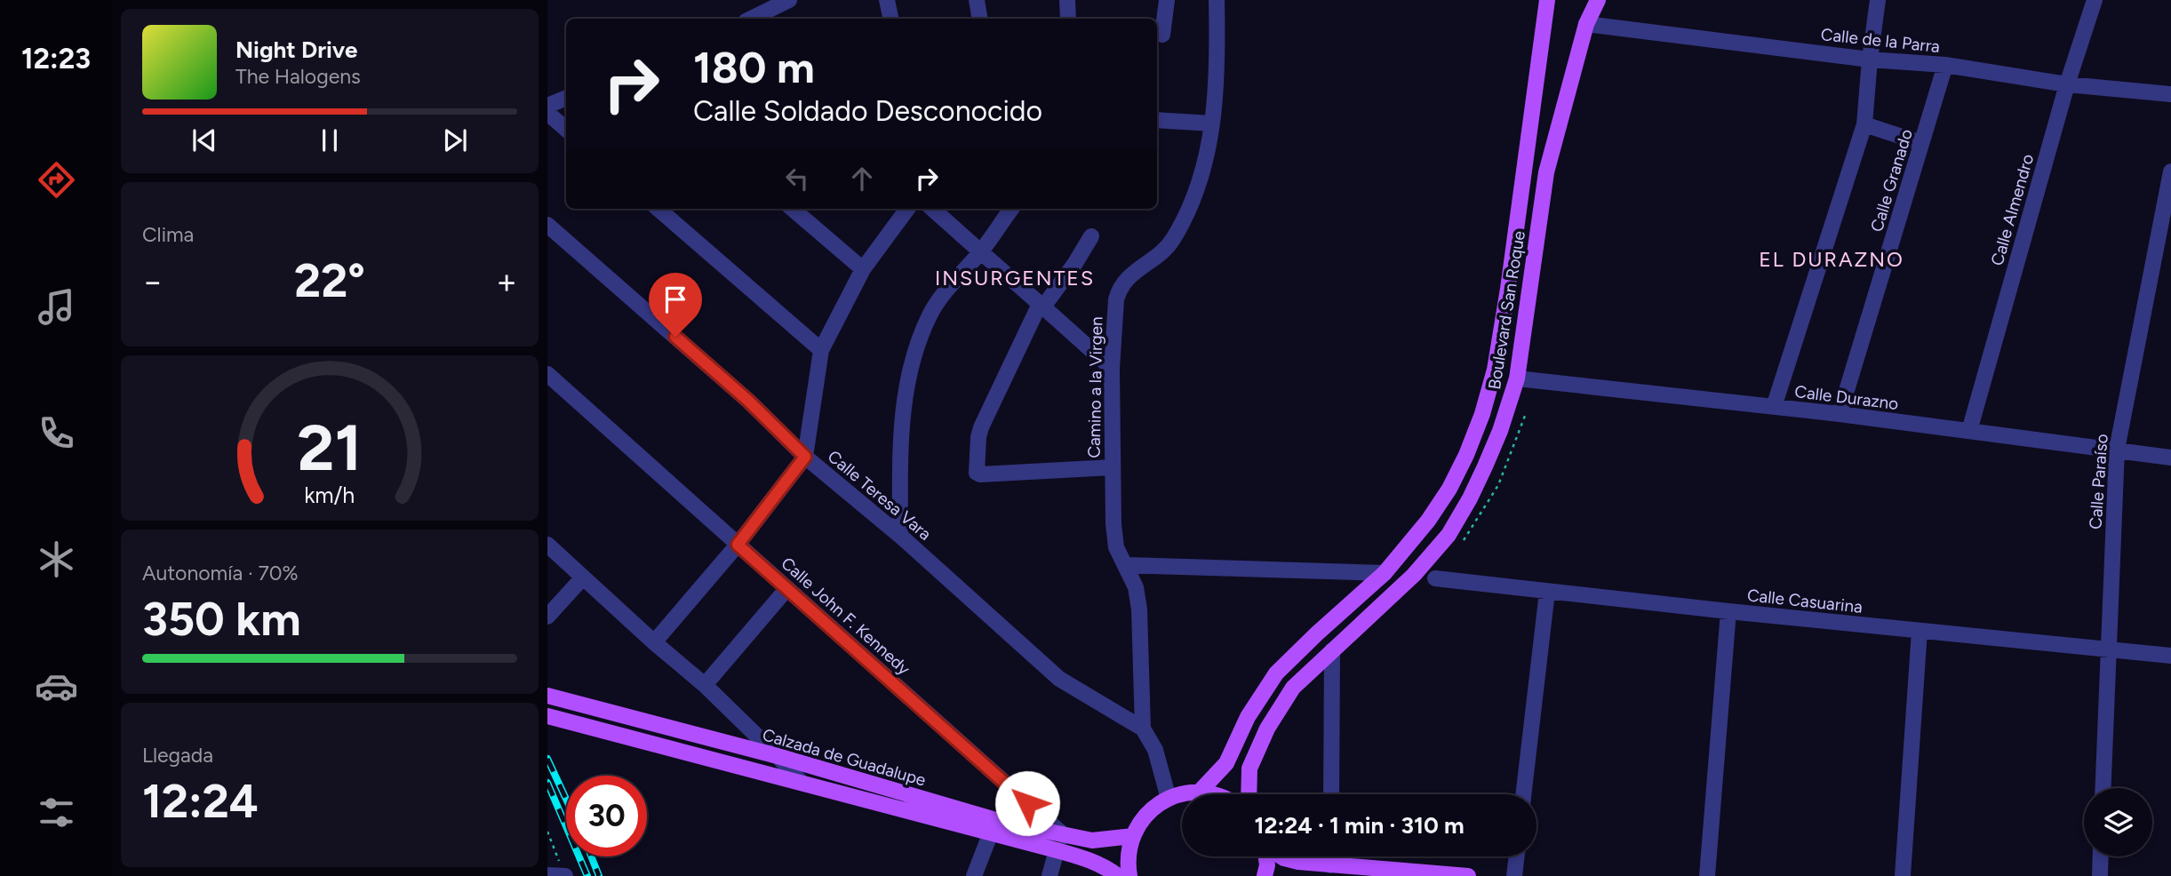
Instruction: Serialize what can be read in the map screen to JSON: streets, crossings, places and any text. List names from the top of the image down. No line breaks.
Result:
{"streets":{"main road":["Boulevard San Roque","Calzada de Guadalupe"],"street":["Calle de la Parra","Calle Granado","Calle Almendro","Camino a la Virgen","Calle Durazno","Calle Paraíso","Calle Teresa Vara","Calle Casuarina","Calle John F. Kennedy"]},"crossings":[["Calle de la Parra","Calle Granado"],["Calle de la Parra","Calle Almendro"],["Calle de la Parra","Boulevard San Roque"],["Calle Granado","Calle Durazno"],["Calle Almendro","Calle Durazno"],["Boulevard San Roque","Calle Durazno"],["Camino a la Virgen","Calle Teresa Vara"],["Calle Durazno","Calle Paraíso"],["Calle Paraíso","Calle Casuarina"],["Calle John F. Kennedy","Calzada de Guadalupe"]],"districts":["EL DURAZNO","INSURGENTES"],"page":{"tabs":"12:23","turn":["180 m","Calle Soldado Desconocido"],"song":["Night Drive","The Halogens"],"tile":["Clima",["Autonomía · 70%","350 km"],["Llegada","12:24"]],"heat":["−","22°","+"],"limit":"30","trip":"12:24 · 1 min · 310 m","gauge":["21","km/h"]}}
